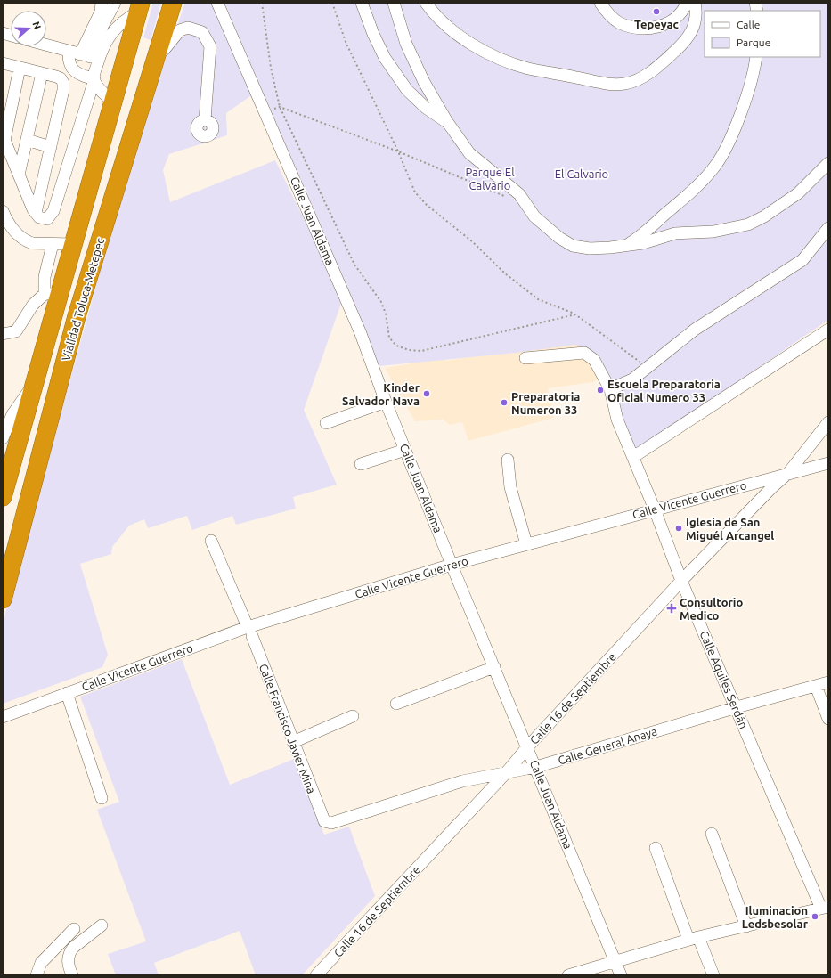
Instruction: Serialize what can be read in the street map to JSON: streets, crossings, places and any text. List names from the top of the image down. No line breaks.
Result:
{"streets":{"highway":["Vialidad Toluca-Metepec"],"street":["Calle Juan Aldama","Calle Vicente Guerrero","Calle Aquiles Serdán","Calle 16 de Septiembre","Calle Francisco Javier Mina","Calle General Anaya"]},"crossings":[["Calle Juan Aldama","Calle Vicente Guerrero"],["Calle Juan Aldama","Calle 16 de Septiembre"],["Calle Juan Aldama","Calle General Anaya"],["Calle Vicente Guerrero","Calle Aquiles Serdán"],["Calle Vicente Guerrero","Calle 16 de Septiembre"],["Calle Vicente Guerrero","Calle Francisco Javier Mina"],["Calle Aquiles Serdán","Calle 16 de Septiembre"],["Calle Aquiles Serdán","Calle General Anaya"],["Calle 16 de Septiembre","Calle General Anaya"],["Calle Francisco Javier Mina","Calle General Anaya"]],"parks":["Parque El Calvario","El Calvario"],"places":{"other":["Tepeyac","Escuela Preparatoria Oficial Numero 33","Kinder Salvador Nava","Preparatoria Numeron 33","Iglesia de San Miguél Arcangel","Iluminacion Ledsbesolar"],"health":["Consultorio Medico"]},"legend":["Calle","Parque"],"north":"right"}
